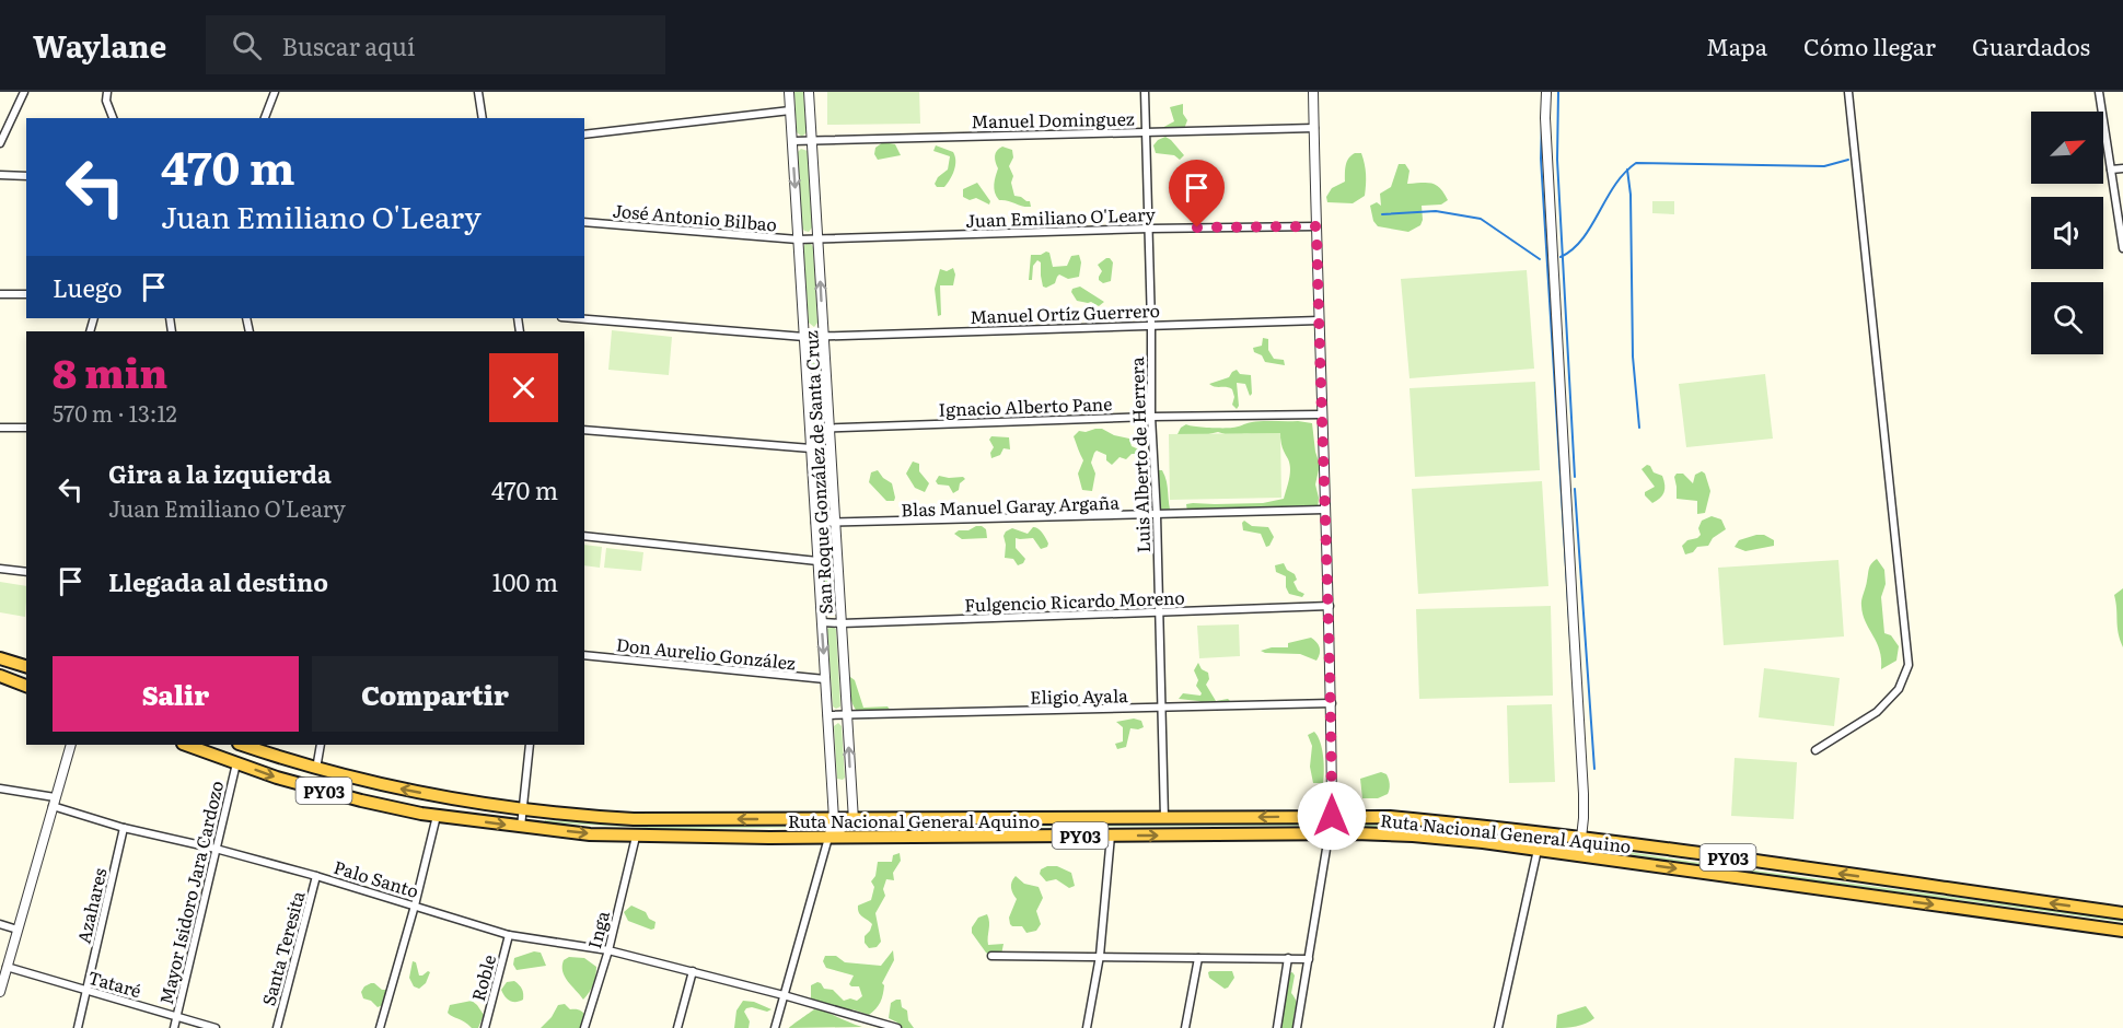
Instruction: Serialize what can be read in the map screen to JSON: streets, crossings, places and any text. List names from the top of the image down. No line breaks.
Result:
{"streets":{"highway":["PY03","Ruta Nacional General Aquino"],"street":["Manuel Dominguez","José Antonio Bilbao","Juan Emiliano O'Leary","Manuel Ortíz Guerrero","Ignacio Alberto Pane","Luis Alberto de Herrera","San Roque González de Santa Cruz","Blas Manuel Garay Argaña","Fulgencio Ricardo Moreno","Don Aurelio González","Eligio Ayala","Palo Santo","Mayor Isidoro Jara Cardozo","Azahares","Inga","Santa Teresita","Roble","Tataré"]},"crossings":[["Manuel Dominguez","Luis Alberto de Herrera"],["Manuel Dominguez","San Roque González de Santa Cruz"],["José Antonio Bilbao","Juan Emiliano O'Leary"],["Juan Emiliano O'Leary","Luis Alberto de Herrera"],["Juan Emiliano O'Leary","San Roque González de Santa Cruz"],["Manuel Ortíz Guerrero","Luis Alberto de Herrera"],["Manuel Ortíz Guerrero","San Roque González de Santa Cruz"],["Ignacio Alberto Pane","Luis Alberto de Herrera"],["Ignacio Alberto Pane","San Roque González de Santa Cruz"],["Luis Alberto de Herrera","Blas Manuel Garay Argaña"],["Luis Alberto de Herrera","Fulgencio Ricardo Moreno"],["Luis Alberto de Herrera","Eligio Ayala"],["Luis Alberto de Herrera","Ruta Nacional General Aquino"],["San Roque González de Santa Cruz","Blas Manuel Garay Argaña"],["San Roque González de Santa Cruz","Fulgencio Ricardo Moreno"],["San Roque González de Santa Cruz","Eligio Ayala"],["San Roque González de Santa Cruz","Ruta Nacional General Aquino"],["Ruta Nacional General Aquino","Mayor Isidoro Jara Cardozo"],["Ruta Nacional General Aquino","Inga"],["Palo Santo","Mayor Isidoro Jara Cardozo"],["Palo Santo","Azahares"],["Palo Santo","Inga"],["Palo Santo","Santa Teresita"],["Palo Santo","Roble"],["Mayor Isidoro Jara Cardozo","Tataré"],["Azahares","Tataré"]],"north":"top right","page":{"header":"Waylane","search":"Buscar aquí","nav":["Mapa","Cómo llegar","Guardados"],"turn":["470 m","Juan Emiliano O'Leary"],"then":"Luego","heading":["8 min","570 m · 13:12"],"list":[{"name":"Gira a la izquierda","note":"Juan Emiliano O'Leary","value":"470 m"},{"name":"Llegada al destino","value":"100 m"}],"buttons":["Salir","Compartir"]}}
